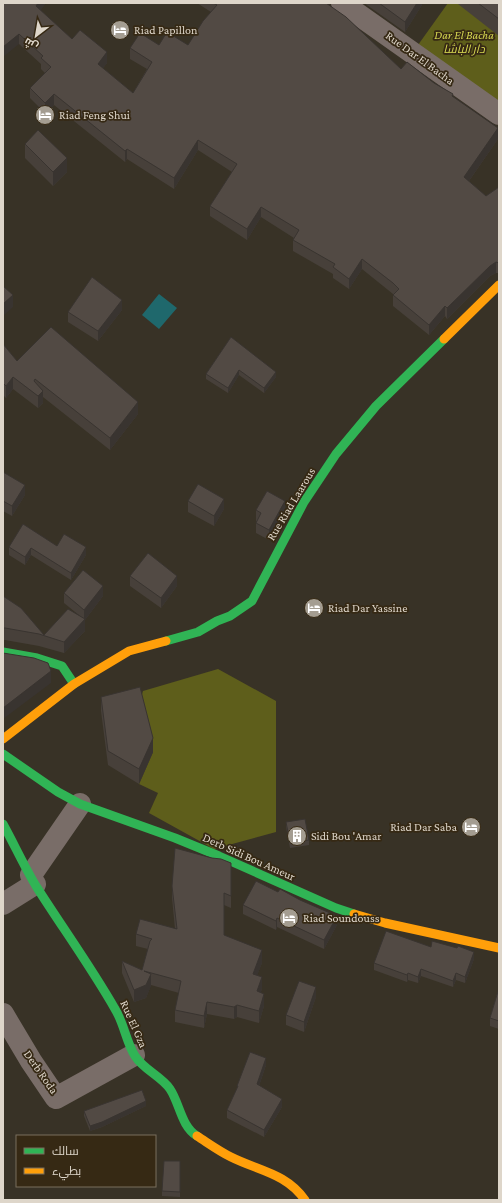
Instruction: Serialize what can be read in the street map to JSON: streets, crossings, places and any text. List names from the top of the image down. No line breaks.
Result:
{"streets":{"street":["Rue Dar El Bacha","Rue Riad Laarous","Derb Sidi Bou Ameur","Rue El Gza","Derb Roda"]},"crossings":[["Rue El Gza","Derb Roda"]],"parks":["Dar El Bacha دار الباشا"],"places":{"hotel":["Riad Papillon","Riad Feng Shui","Riad Dar Yassine","Riad Dar Saba","Riad Soundouss"],"building":["Sidi Bou 'Amar"]},"legend":["سالك","بطيء"],"north":"bottom left"}
